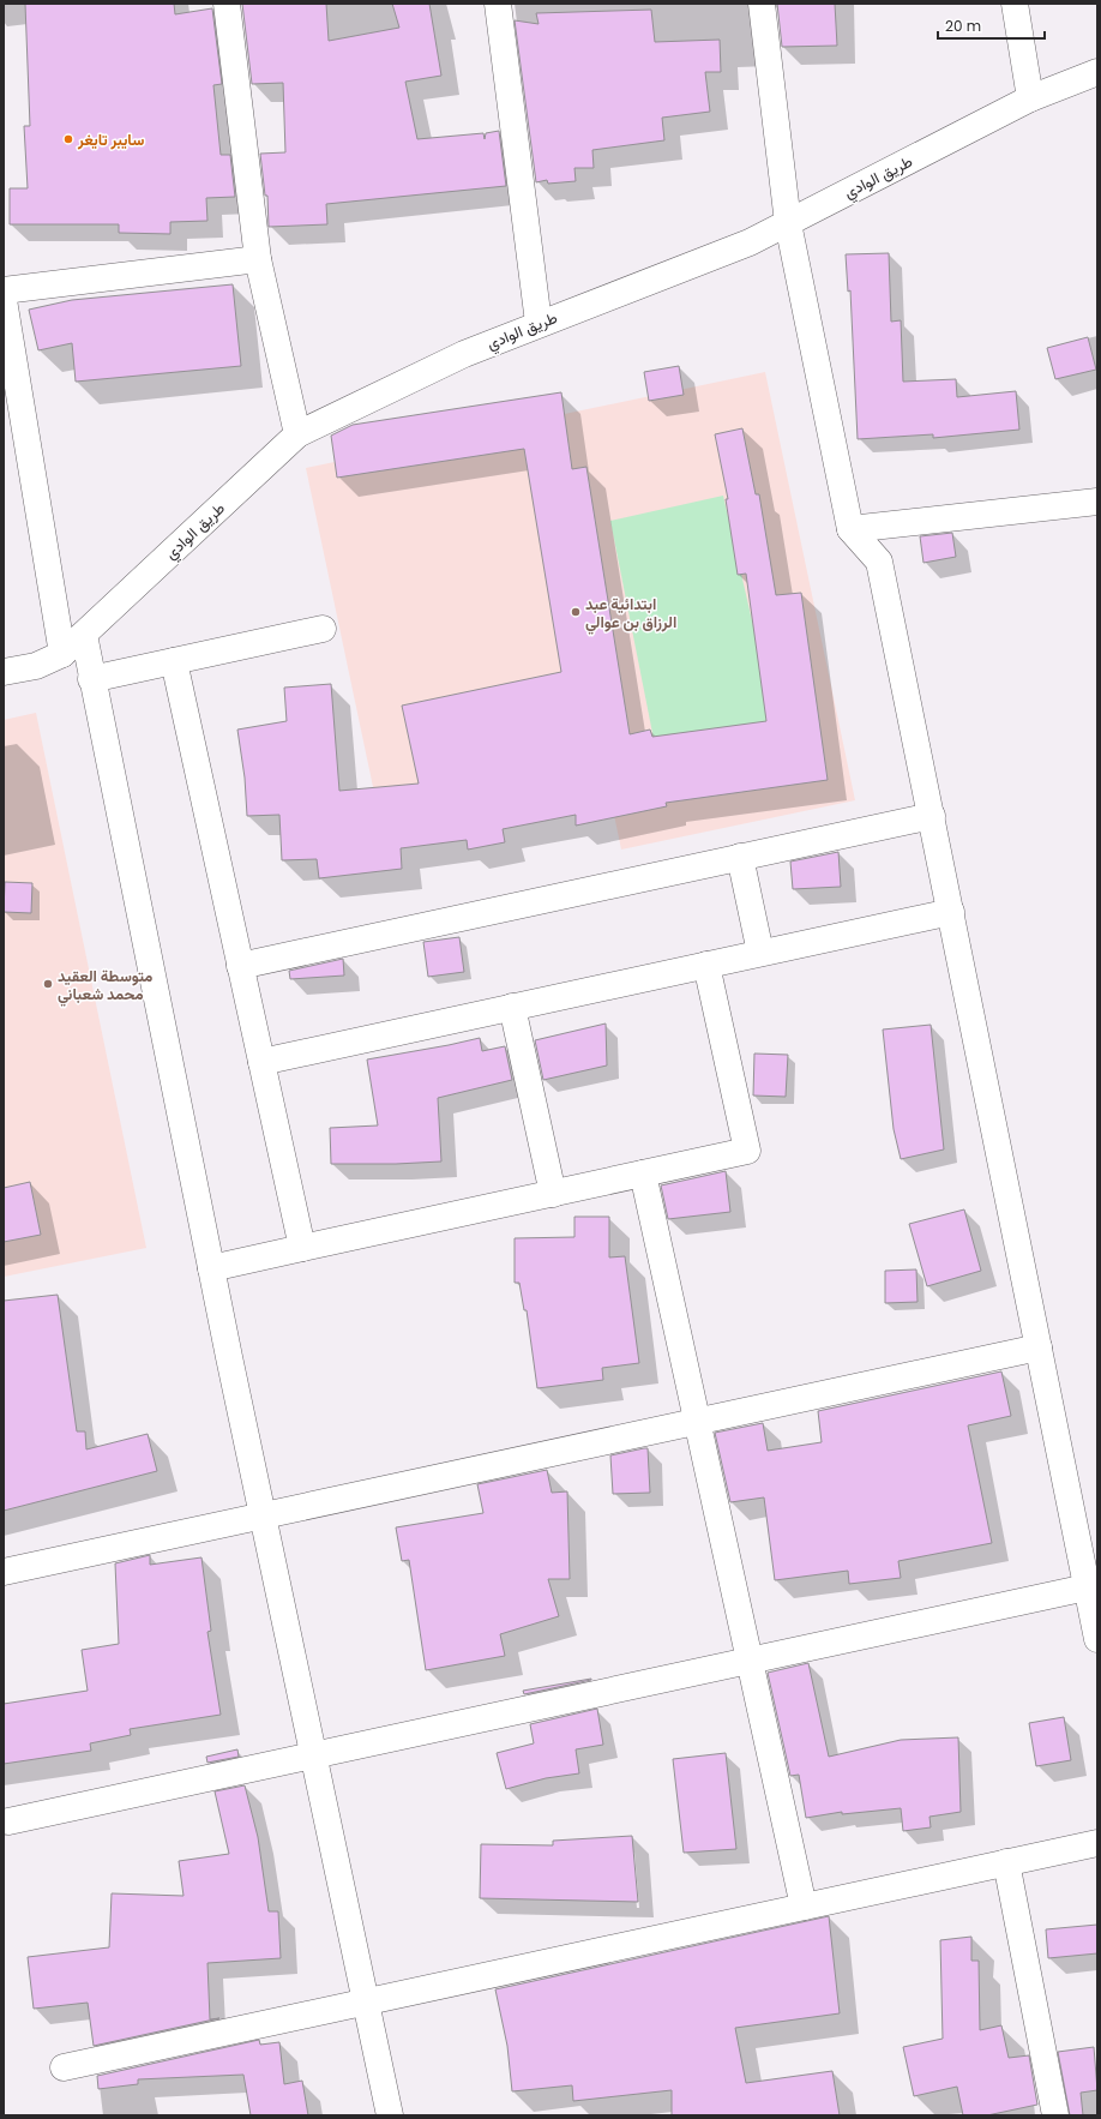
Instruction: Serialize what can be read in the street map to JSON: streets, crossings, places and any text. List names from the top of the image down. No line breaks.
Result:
{"streets":{"street":["طريق الوادي"]},"places":["سايبر تايغر","ابتدائية عبد الرزاق بن عوالي","متوسطة العقيد محمد شعباني"],"scale_bar":"20 m"}
